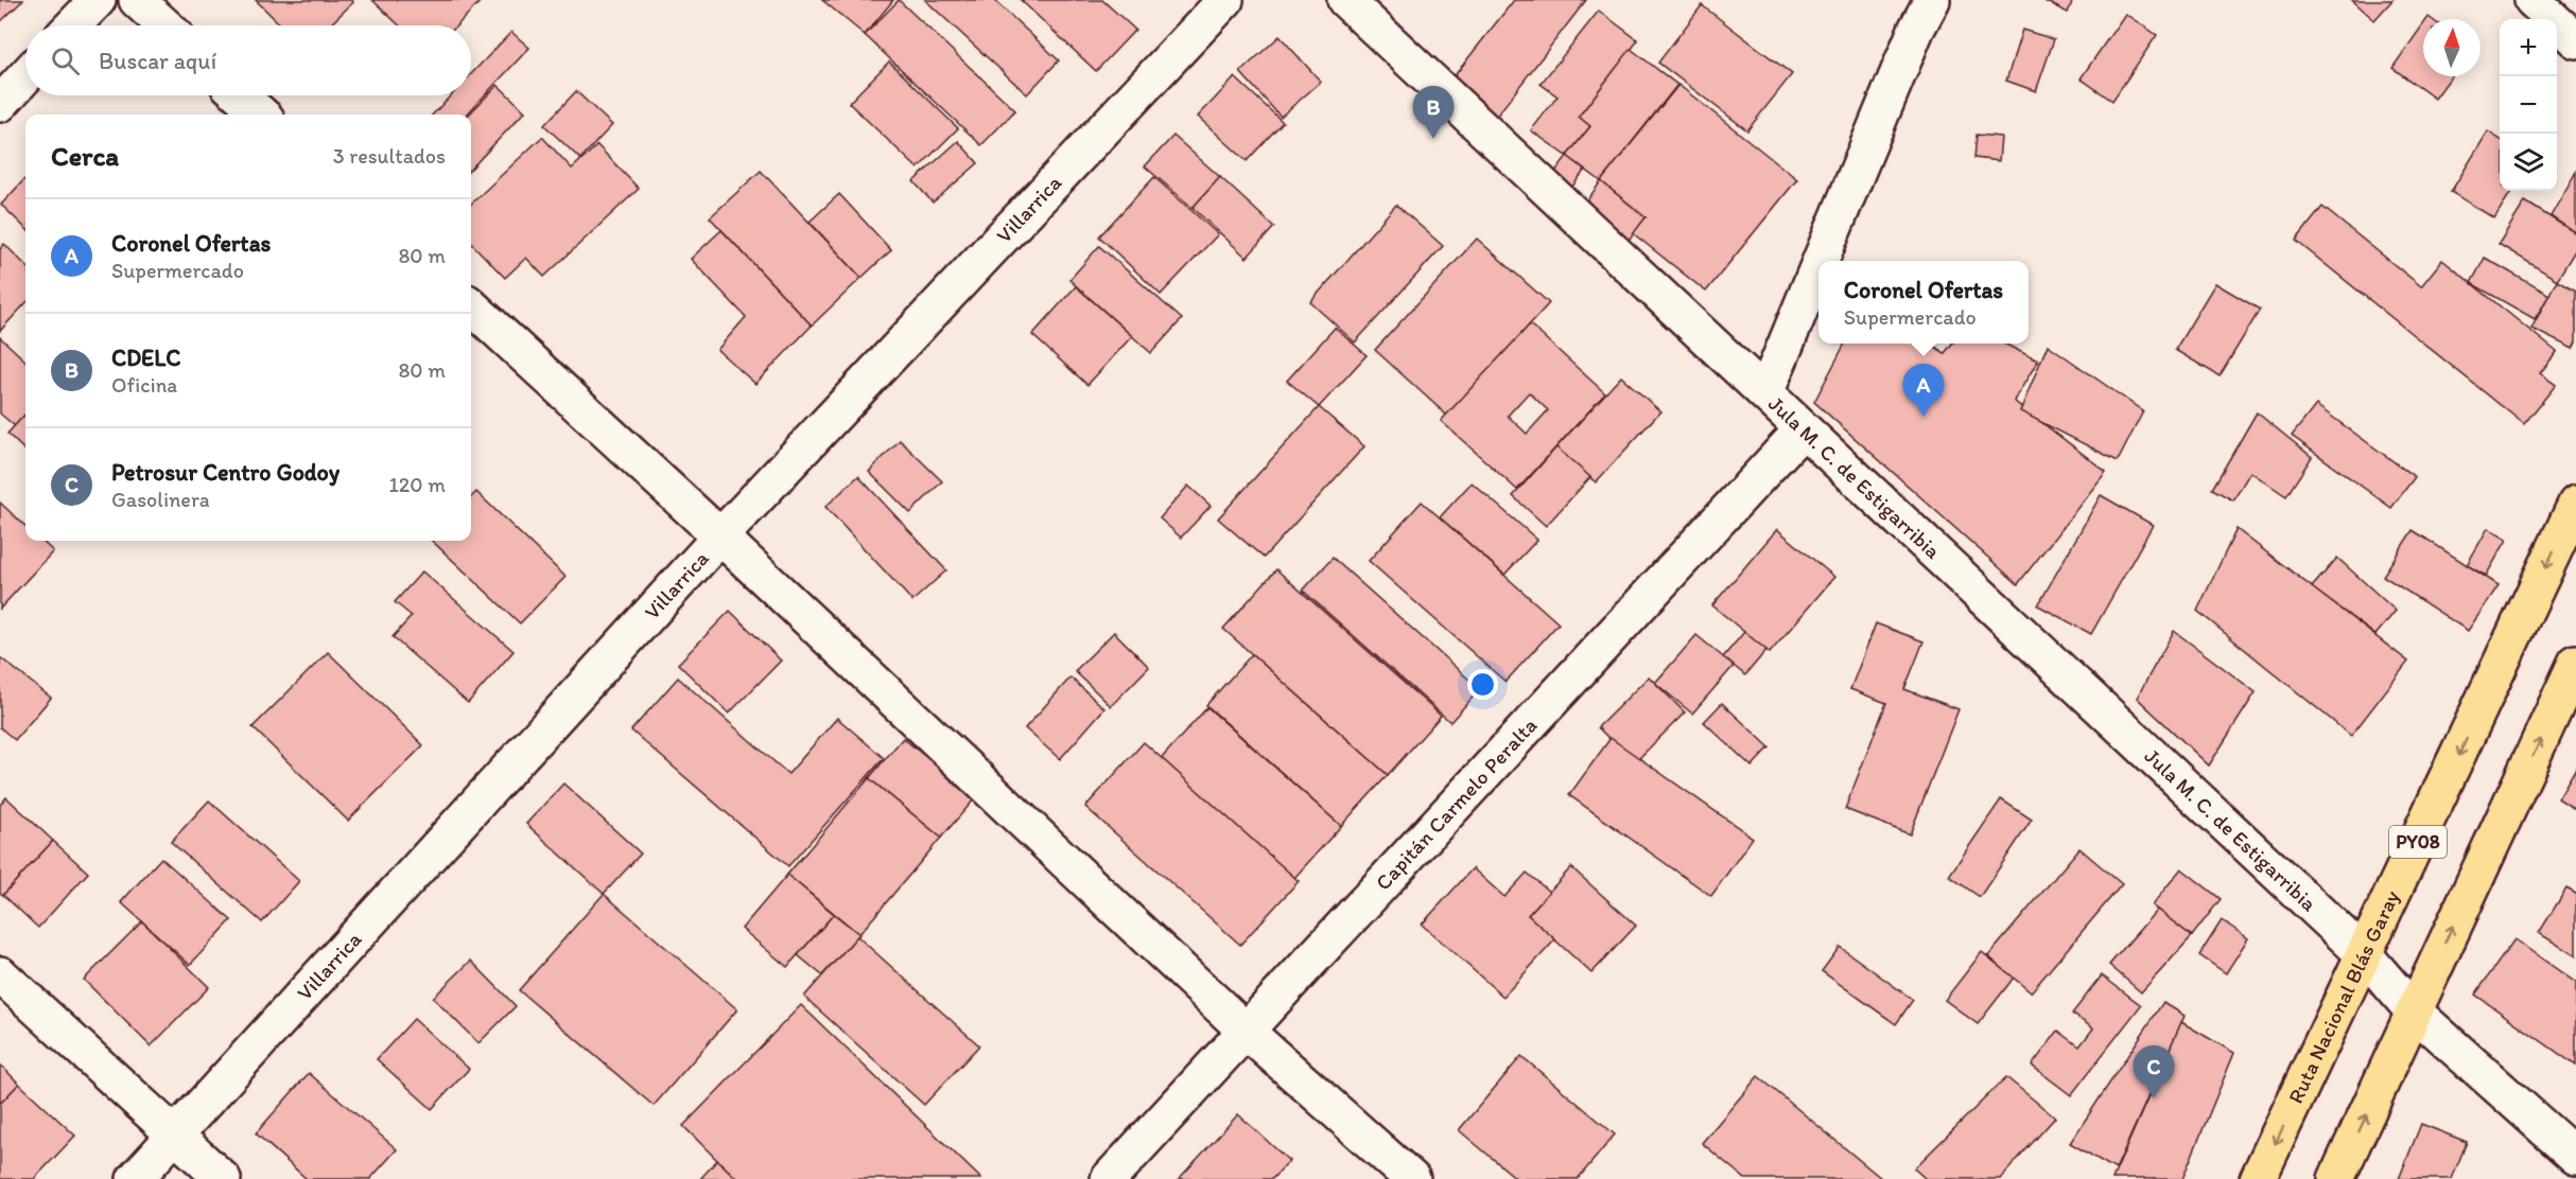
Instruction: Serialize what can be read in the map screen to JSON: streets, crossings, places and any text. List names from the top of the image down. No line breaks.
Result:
{"streets":{"highway":["PY08","Ruta Nacional Blás Garay"],"street":["Villarrica","Jula M. C. de Estigarribia","Capitán Carmelo Peralta"]},"crossings":[["Jula M. C. de Estigarribia","Capitán Carmelo Peralta"],["Jula M. C. de Estigarribia","Ruta Nacional Blás Garay"]],"north":"top","page":{"map_buttons":["+","−"],"search":"Buscar aquí","pins":["B","A","C"],"heading":["Cerca","3 resultados"],"list":[{"mark":"A","name":"Coronel Ofertas","note":"Supermercado","value":"80 m"},{"mark":"B","name":"CDELC","note":"Oficina","value":"80 m"},{"mark":"C","name":"Petrosur Centro Godoy","note":"Gasolinera","value":"120 m"}],"popup":["Coronel Ofertas","Supermercado"]}}
